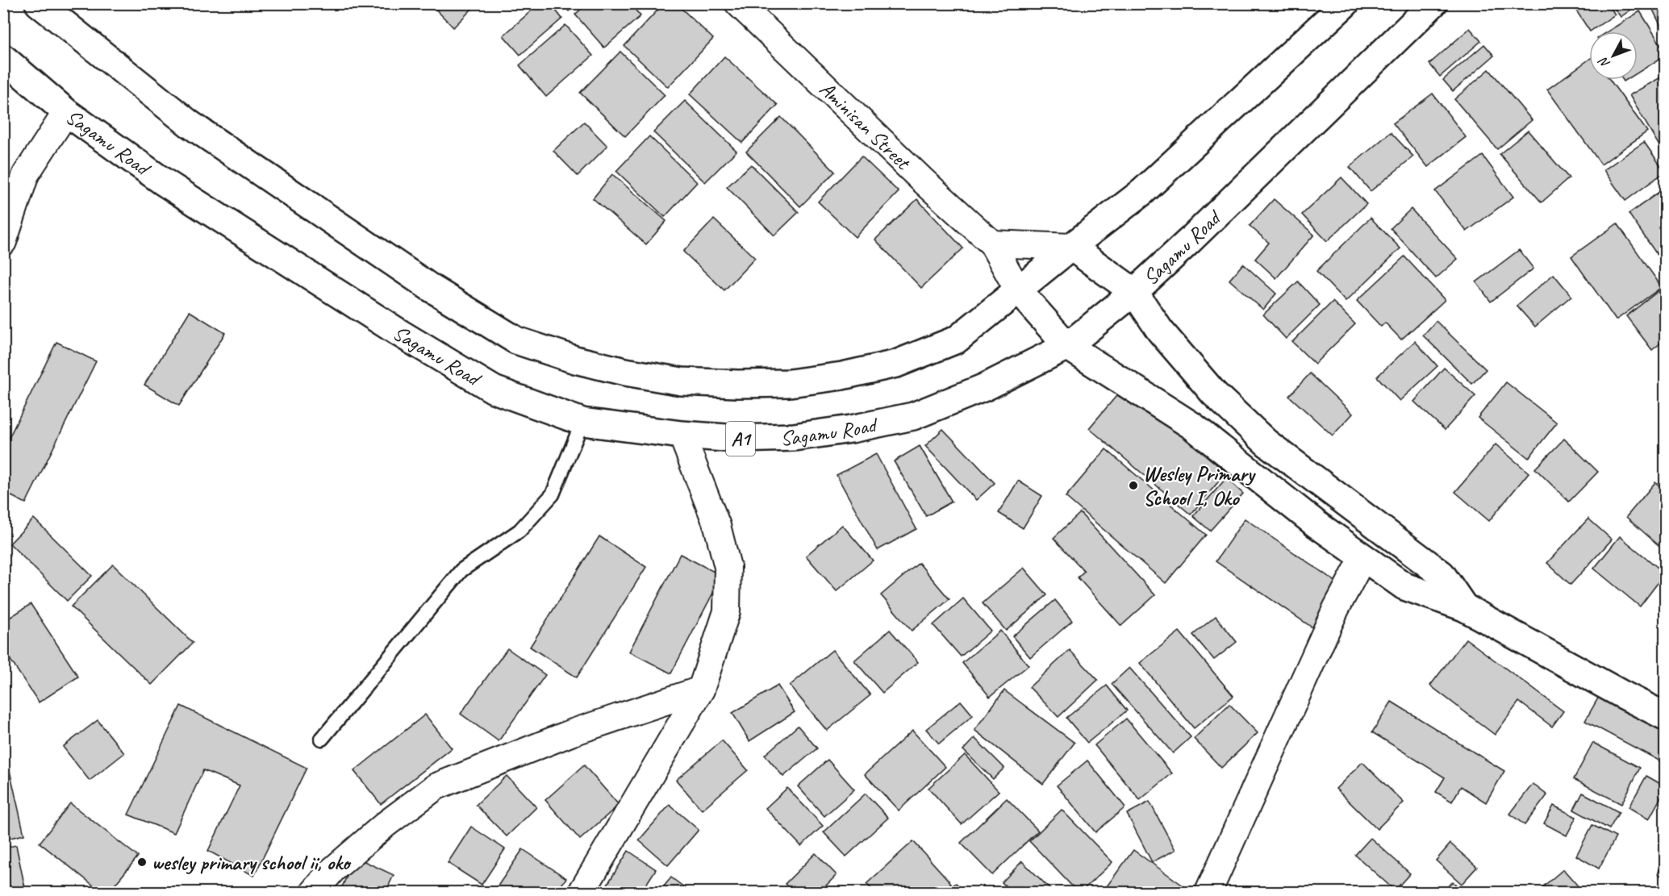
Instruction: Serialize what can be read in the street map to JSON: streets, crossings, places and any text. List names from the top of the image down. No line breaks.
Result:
{"streets":{"main road":["Sagamu Road","A1"],"street":["Aminisan Street"]},"places":["Wesley Primary School I, Oko","wesley primary school ii, oko"],"north":"bottom left"}
